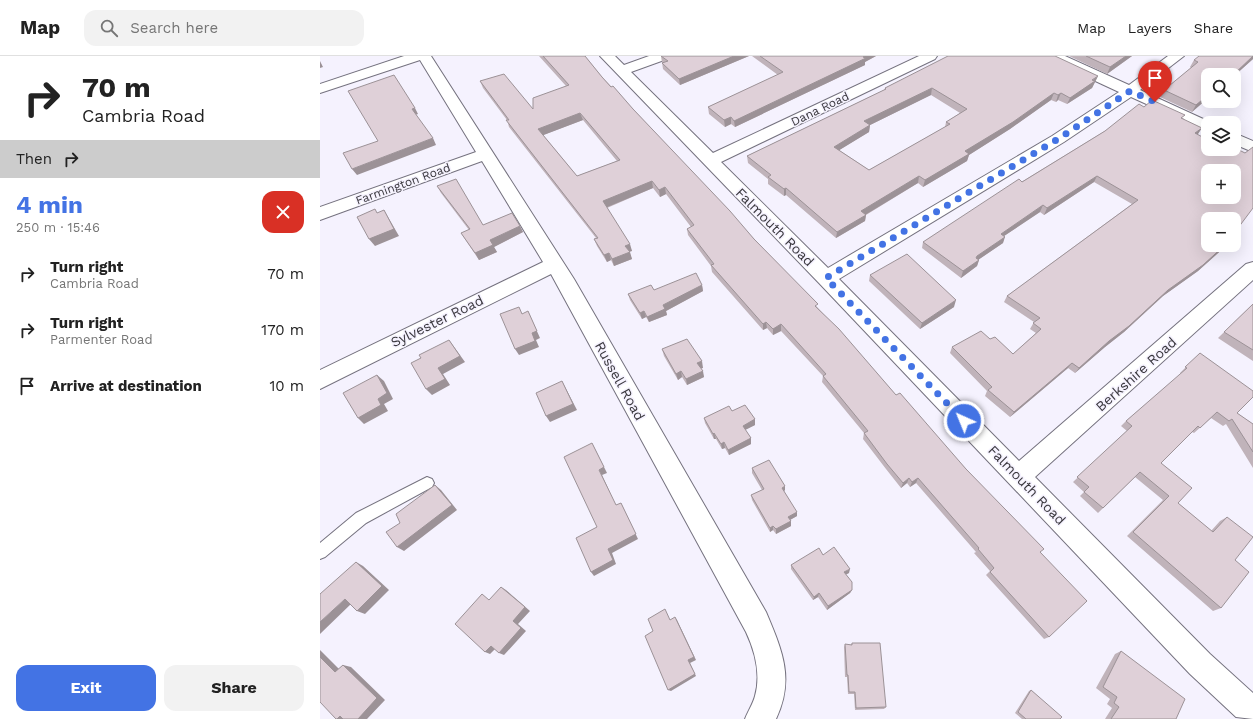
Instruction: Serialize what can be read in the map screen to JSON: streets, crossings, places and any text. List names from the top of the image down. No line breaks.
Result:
{"streets":{"street":["Dana Road","Farmington Road","Falmouth Road","Sylvester Road","Berkshire Road","Russell Road"]},"crossings":[["Dana Road","Falmouth Road"],["Farmington Road","Russell Road"],["Falmouth Road","Berkshire Road"],["Sylvester Road","Russell Road"]],"page":{"header":"Map","search":"Search here","nav":["Map","Layers","Share"],"turn":["70 m","Cambria Road"],"map_buttons":["+","−"],"then":"Then","heading":["4 min","250 m · 15:46"],"list":[{"name":"Turn right","note":"Cambria Road","value":"70 m"},{"name":"Turn right","note":"Parmenter Road","value":"170 m"},{"name":"Arrive at destination","value":"10 m"}],"buttons":["Exit","Share"]}}
